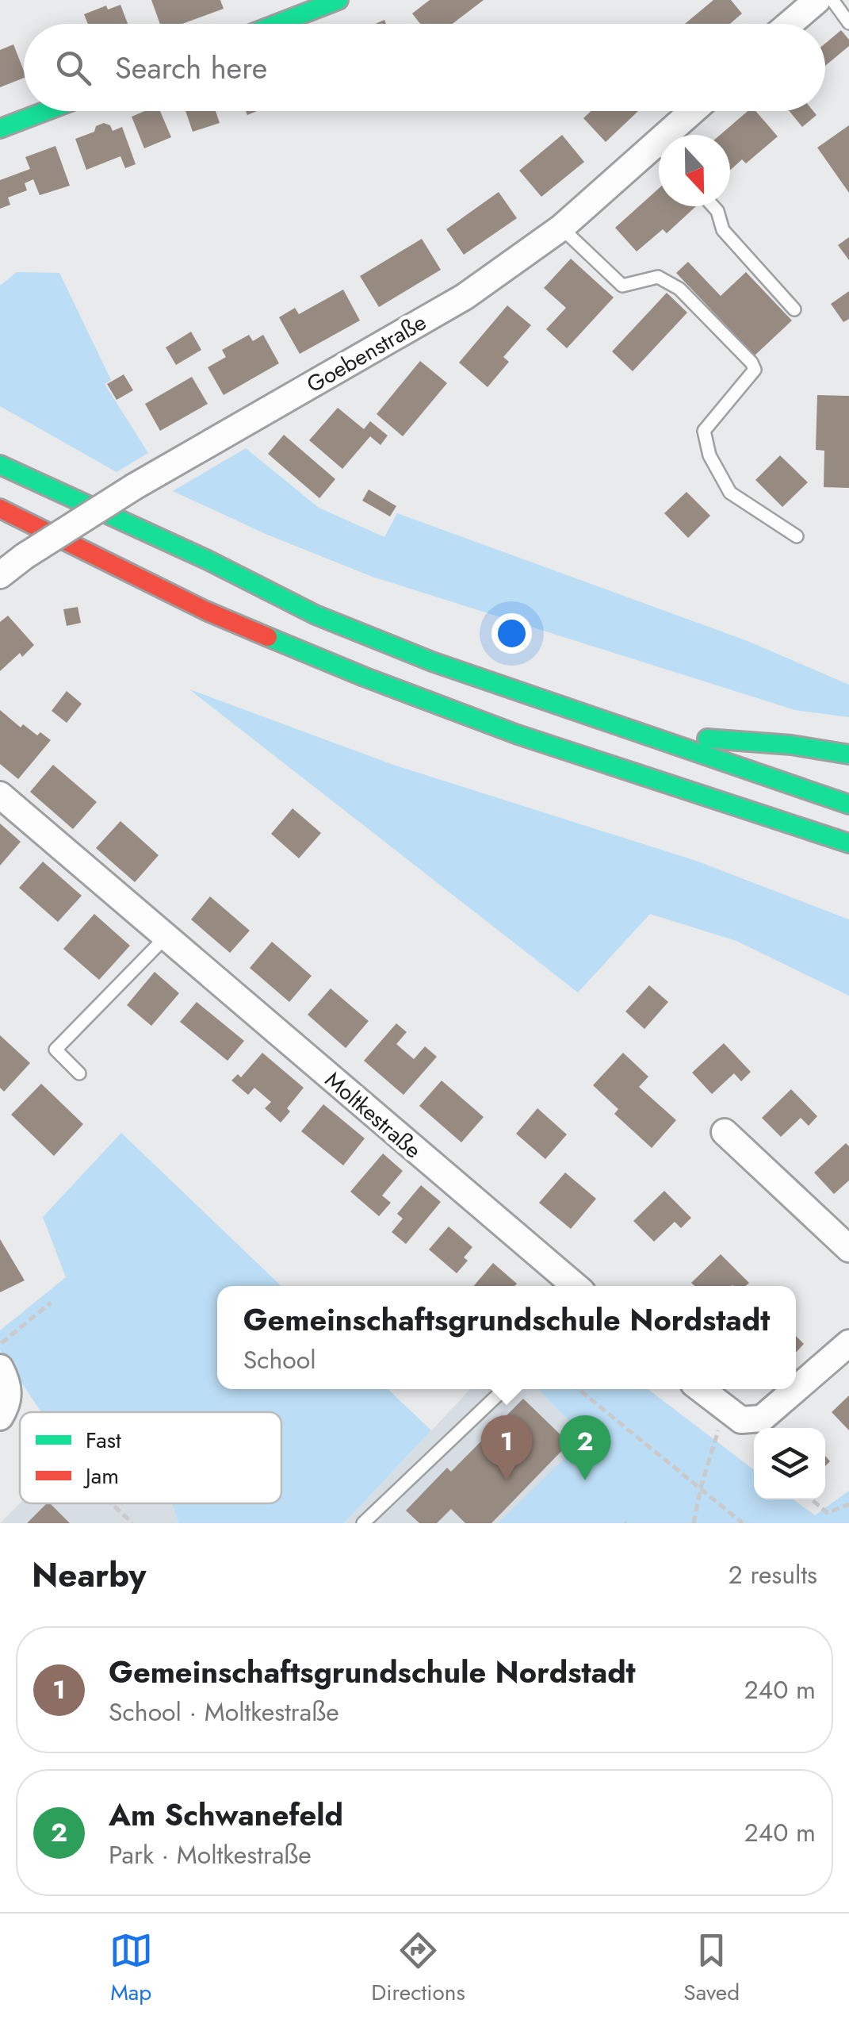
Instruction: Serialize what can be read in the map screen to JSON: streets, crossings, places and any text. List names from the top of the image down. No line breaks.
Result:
{"streets":{"street":["Goebenstraße","Moltkestraße"]},"legend":["Fast","Jam"],"north":"bottom","page":{"search":"Search here","popup":["Gemeinschaftsgrundschule Nordstadt","School"],"pins":["1","2"],"heading":["Nearby","2 results"],"list":[{"mark":"1","name":"Gemeinschaftsgrundschule Nordstadt","note":"School · Moltkestraße","value":"240 m"},{"mark":"2","name":"Am Schwanefeld","note":"Park · Moltkestraße","value":"240 m"}],"nav":["Map","Directions","Saved"]}}
